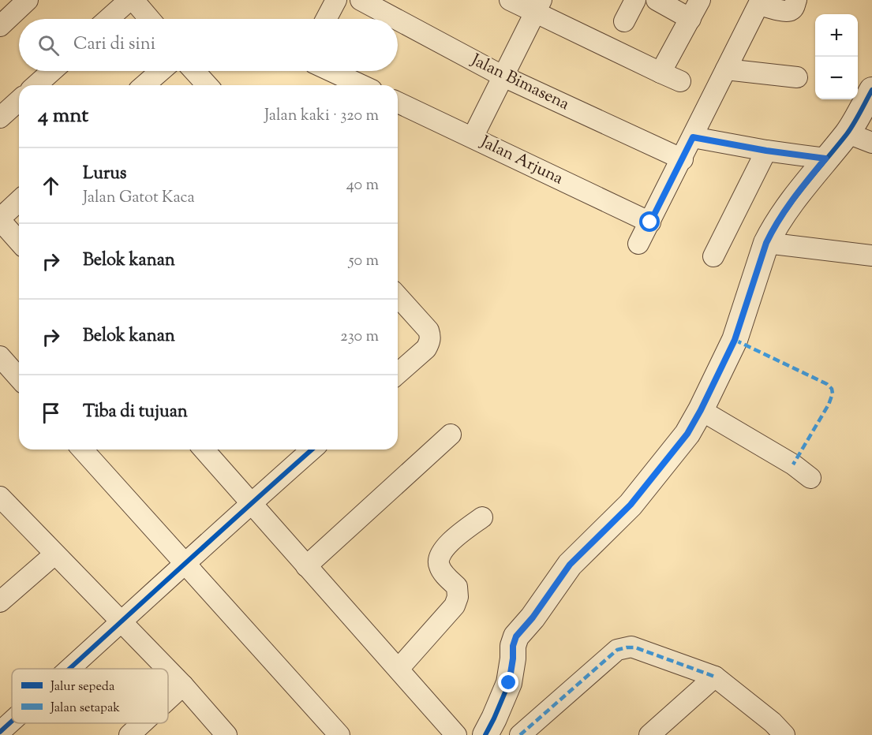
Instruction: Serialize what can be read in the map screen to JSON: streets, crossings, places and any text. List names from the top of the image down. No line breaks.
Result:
{"streets":{"street":["Jalan Bimasena","Jalan Arjuna"]},"legend":["Jalur sepeda","Jalan setapak"],"page":{"map_buttons":["+","−"],"search":"Cari di sini","heading":["4 mnt","Jalan kaki · 320 m"],"list":[["Lurus","Jalan Gatot Kaca","40 m"],["Belok kanan","50 m"],["Belok kanan","230 m"],"Tiba di tujuan"]}}
